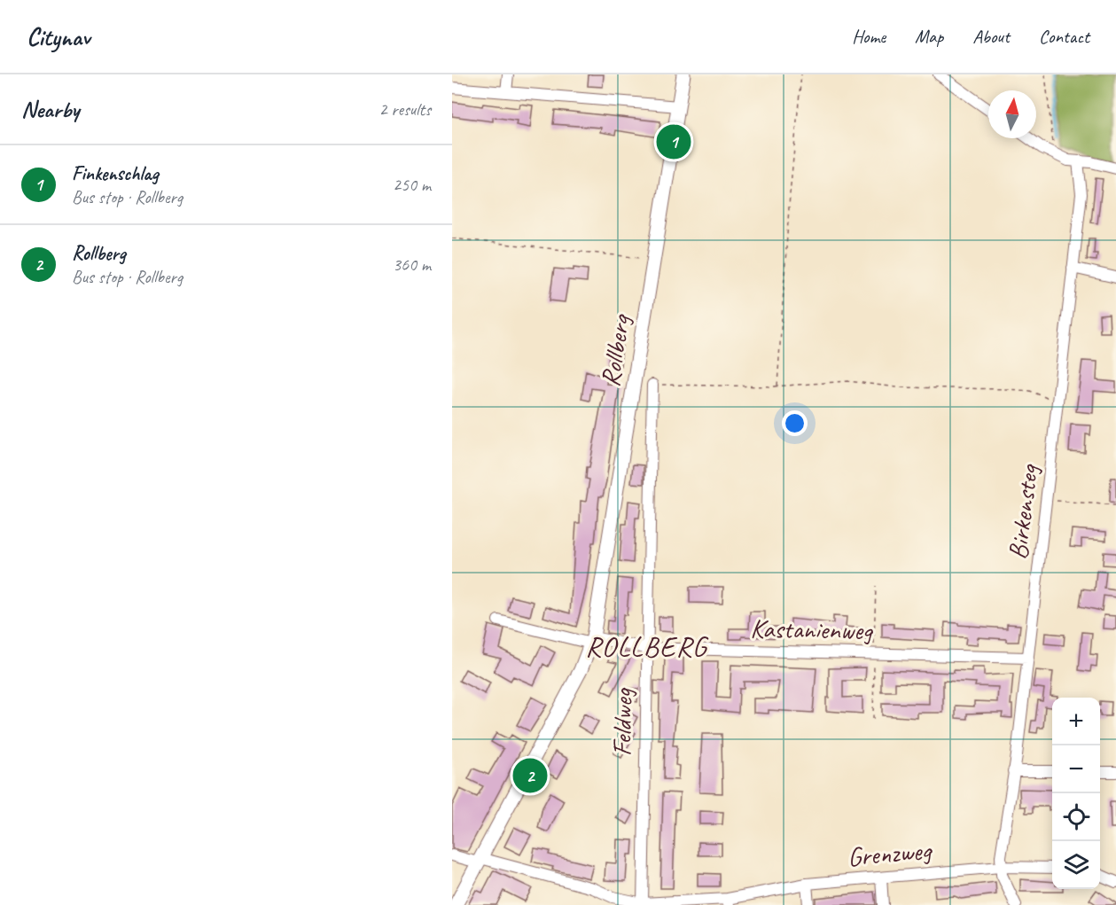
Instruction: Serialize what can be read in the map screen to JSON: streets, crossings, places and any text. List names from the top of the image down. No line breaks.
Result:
{"streets":{"main road":["Rollberg"],"street":["Birkensteg","Kastanienweg","Feldweg","Grenzweg"]},"crossings":[["Rollberg","Kastanienweg"],["Birkensteg","Kastanienweg"],["Birkensteg","Grenzweg"],["Kastanienweg","Feldweg"],["Feldweg","Grenzweg"]],"districts":["ROLLBERG"],"north":"top","page":{"header":"Citynav","nav":["Home","Map","About","Contact"],"heading":["Nearby","2 results"],"pins":["1","2"],"list":[{"mark":"1","name":"Finkenschlag","note":"Bus stop · Rollberg","value":"250 m"},{"mark":"2","name":"Rollberg","note":"Bus stop · Rollberg","value":"360 m"}],"map_buttons":["+","−"]}}
